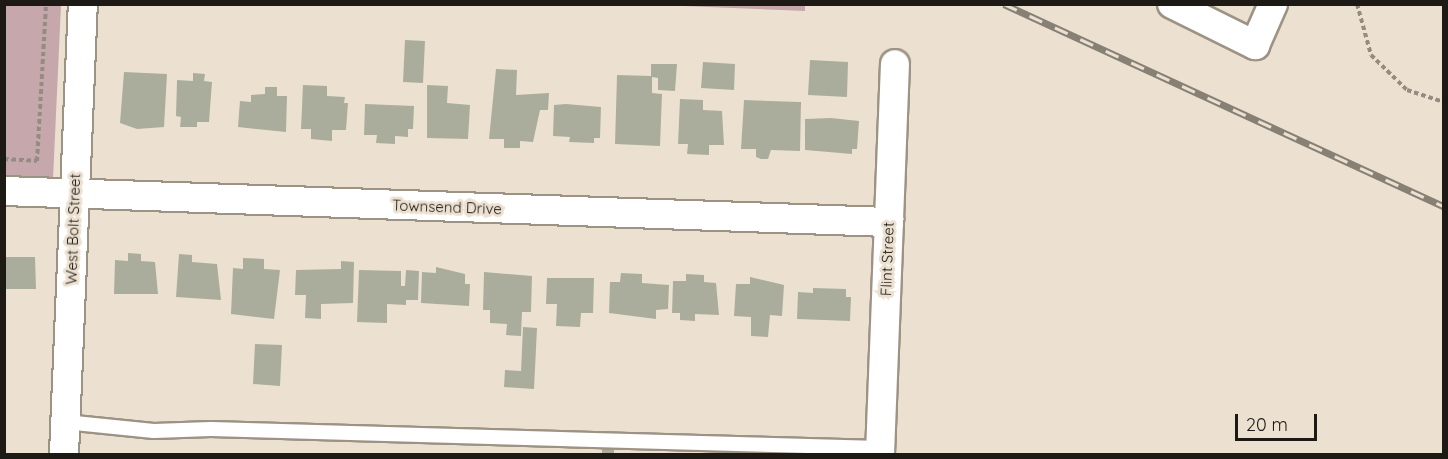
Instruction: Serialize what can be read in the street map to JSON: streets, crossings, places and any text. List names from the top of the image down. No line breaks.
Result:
{"streets":{"street":["Townsend Drive","West Bolt Street","Flint Street"]},"crossings":[["Townsend Drive","West Bolt Street"],["Townsend Drive","Flint Street"]],"scale_bar":"20 m"}
